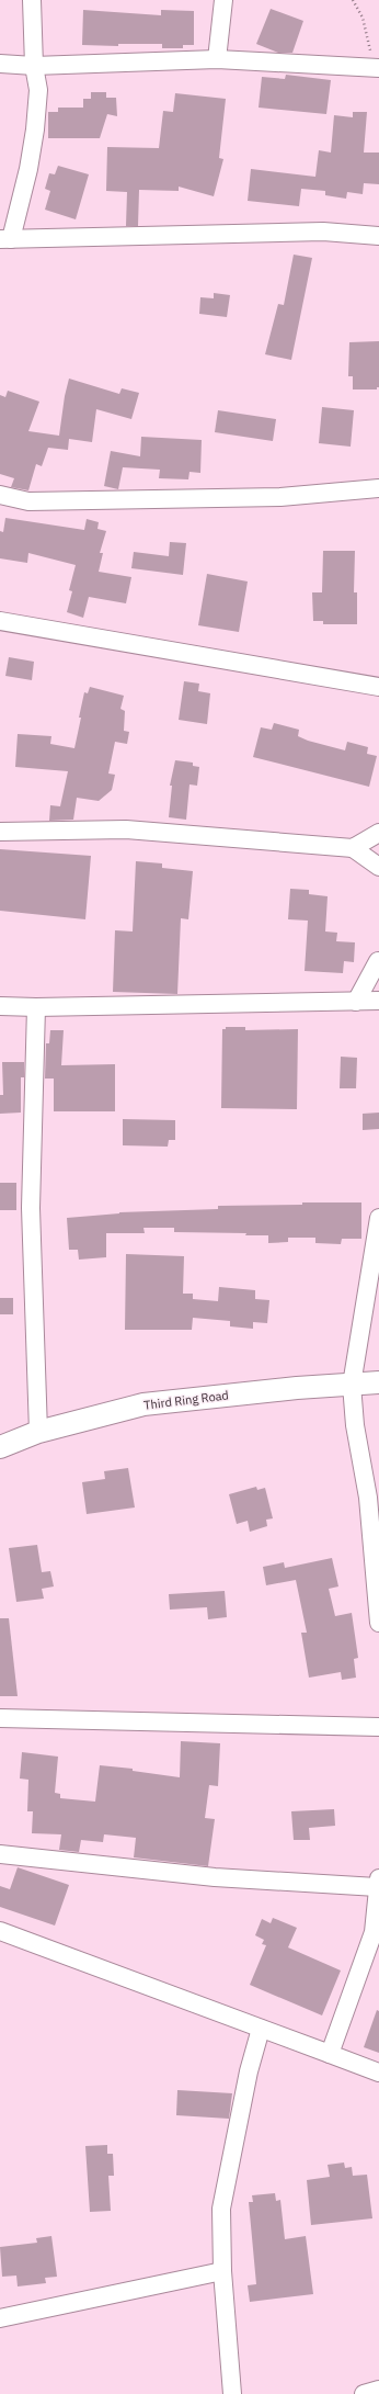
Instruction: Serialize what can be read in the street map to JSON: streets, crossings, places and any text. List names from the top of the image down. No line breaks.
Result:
{"streets":{"street":["Third Ring Road"]}}
